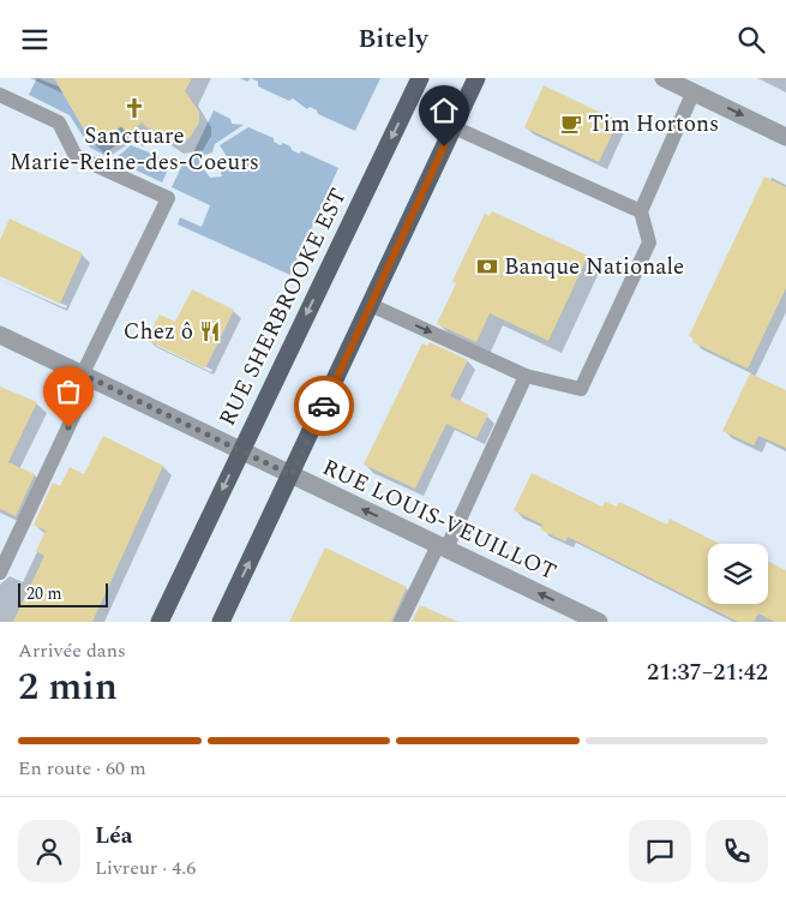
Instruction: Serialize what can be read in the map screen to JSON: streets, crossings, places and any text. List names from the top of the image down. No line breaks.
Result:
{"streets":{"main road":["RUE SHERBROOKE EST"],"street":["RUE LOUIS-VEUILLOT"]},"crossings":[["RUE SHERBROOKE EST","RUE LOUIS-VEUILLOT"]],"one_way":["RUE LOUIS-VEUILLOT"],"places":{"church":["Sanctuare Marie-Reine-des-Coeurs"],"cafe":["Tim Hortons"],"bank":["Banque Nationale"],"restaurant":["Chez ô"]},"scale_bar":"20 m","page":{"header":"Bitely","scale":"20 m","heading":["2 min","Arrivée dans","21:37–21:42"],"panel":["Léa","Livreur · 4.6"],"bar":"En route · 60 m"}}
